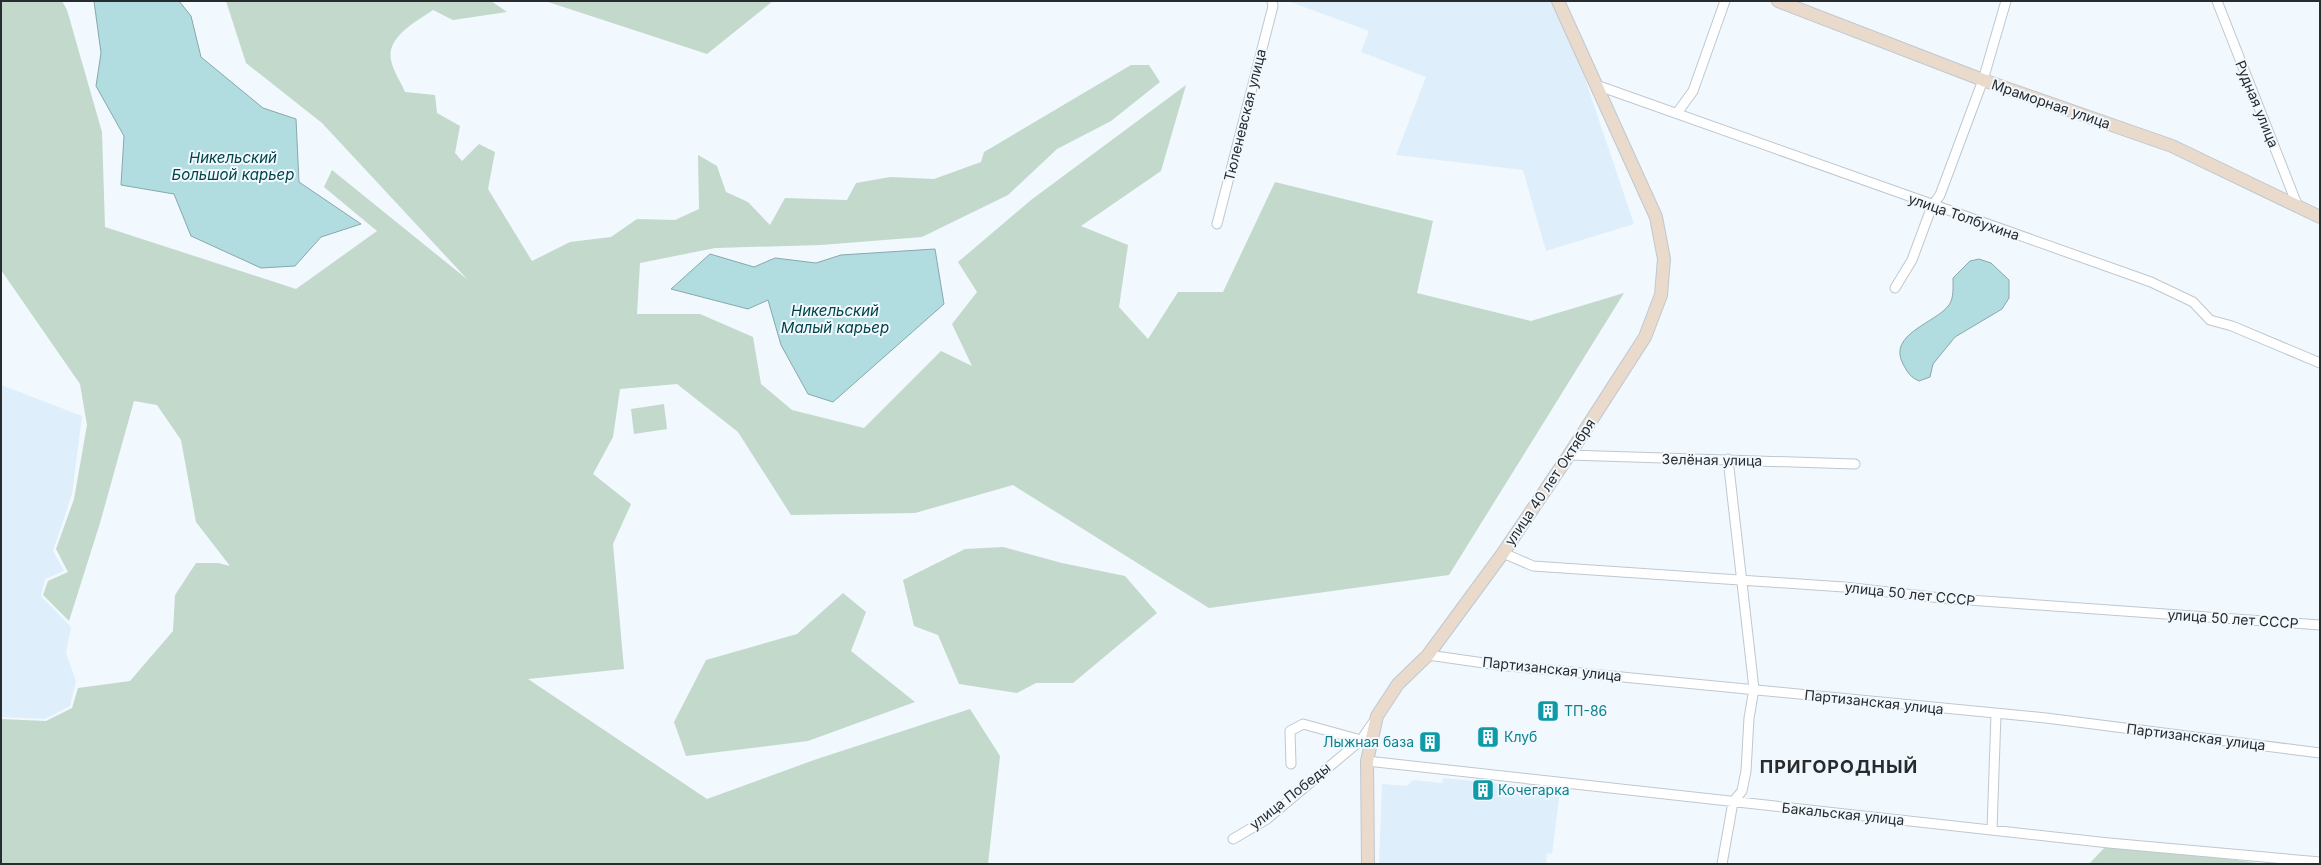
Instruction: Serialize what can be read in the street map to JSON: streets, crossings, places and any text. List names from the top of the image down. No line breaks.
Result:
{"streets":{"street":["Мраморная улица","Рудная улица","Тюленевская улица","улица Толбухина","Зелёная улица","улица 40 лет Октября","улица 50 лет СССР","Партизанская улица","улица Победы","Бакальская улица"]},"crossings":[["Мраморная улица","Рудная улица"],["улица Толбухина","улица 40 лет Октября"],["Зелёная улица","улица 40 лет Октября"],["улица 40 лет Октября","улица 50 лет СССР"],["улица 40 лет Октября","Партизанская улица"],["улица 40 лет Октября","улица Победы"],["улица 40 лет Октября","Бакальская улица"]],"districts":["ПРИГОРОДНЫЙ"],"water":["Никельский Большой карьер","Никельский Малый карьер"],"places":{"building":["ТП-86","Клуб","Лыжная база","Кочегарка"]}}
